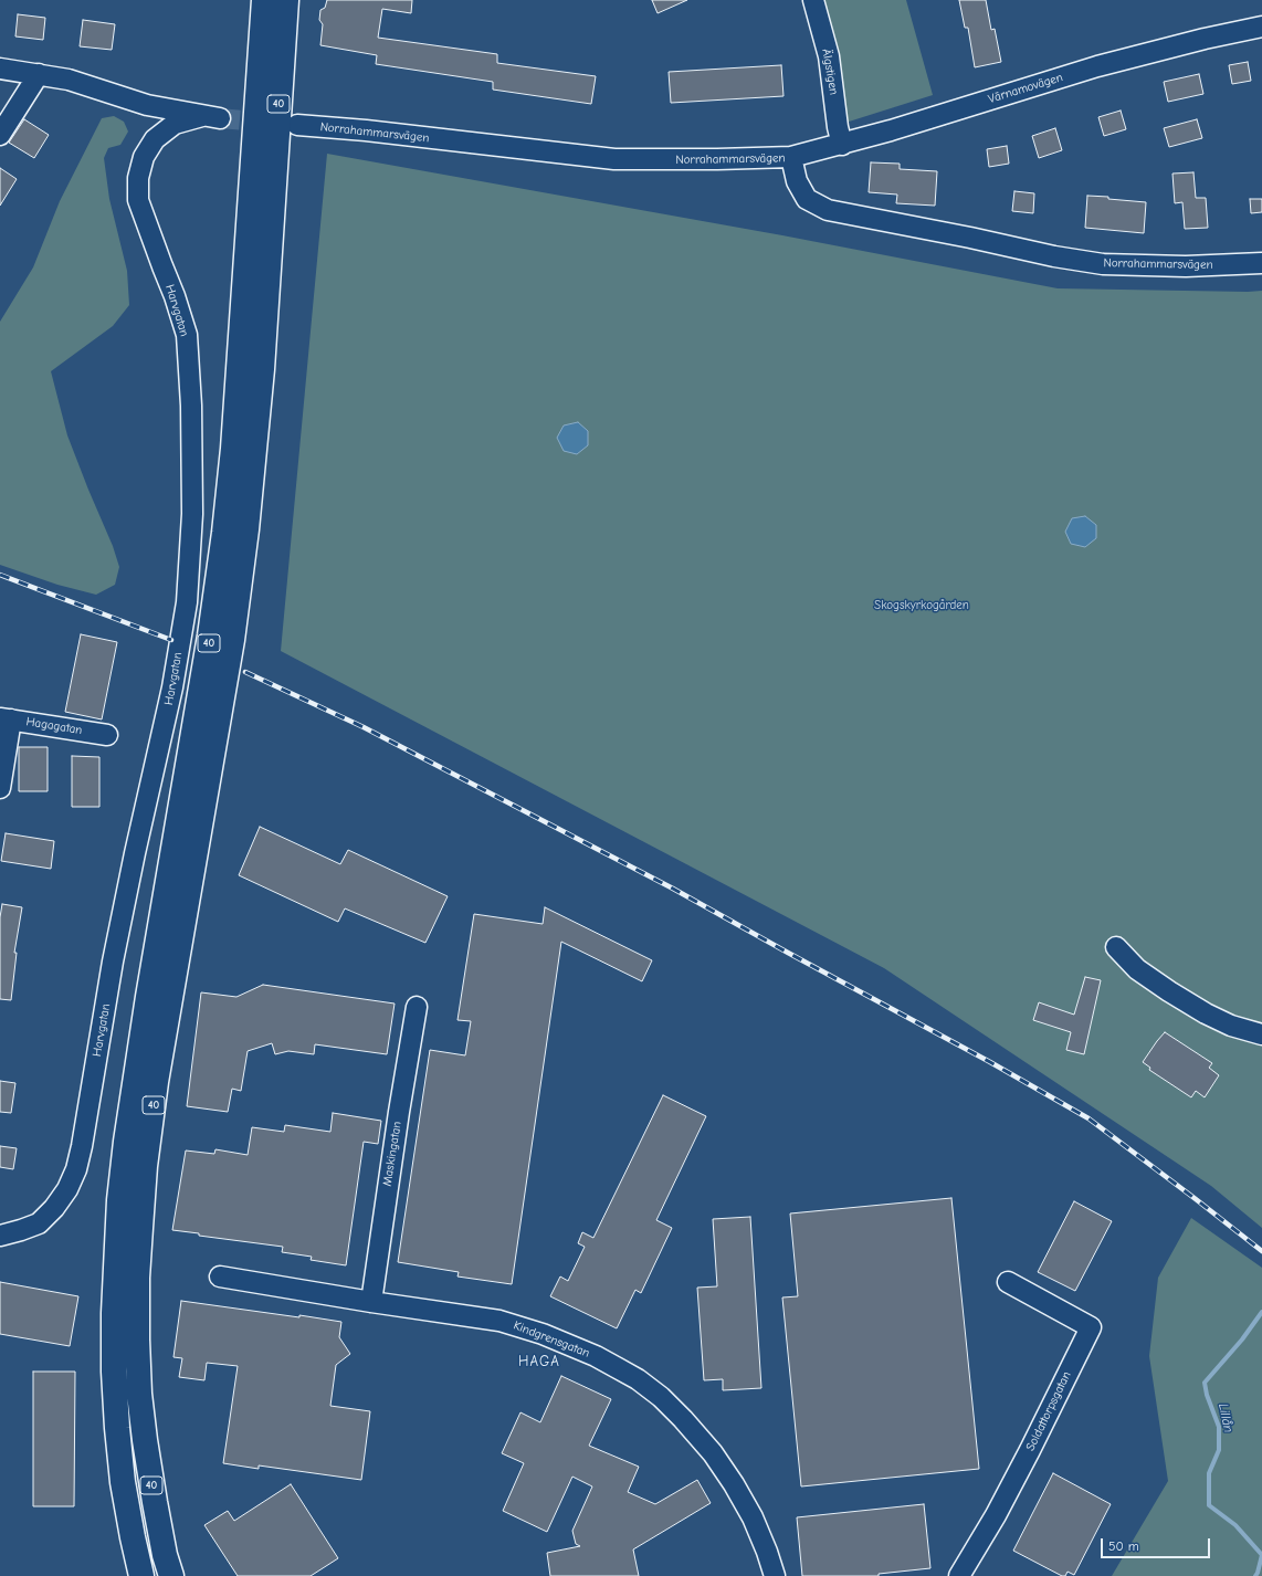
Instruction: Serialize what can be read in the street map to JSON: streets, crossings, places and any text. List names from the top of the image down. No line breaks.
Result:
{"streets":{"highway":["40"],"street":["Älgstigen","Värnamovägen","Norrahammarsvägen","Harvgatan","Hagagatan","Maskingatan","Kindgrensgatan","Soldattorpsgatan"]},"crossings":[["Älgstigen","Värnamovägen"],["Värnamovägen","Norrahammarsvägen"],["Maskingatan","Kindgrensgatan"]],"districts":["HAGA"],"water":["Lillån"],"parks":["Skogskyrkogården"],"scale_bar":"50 m"}
